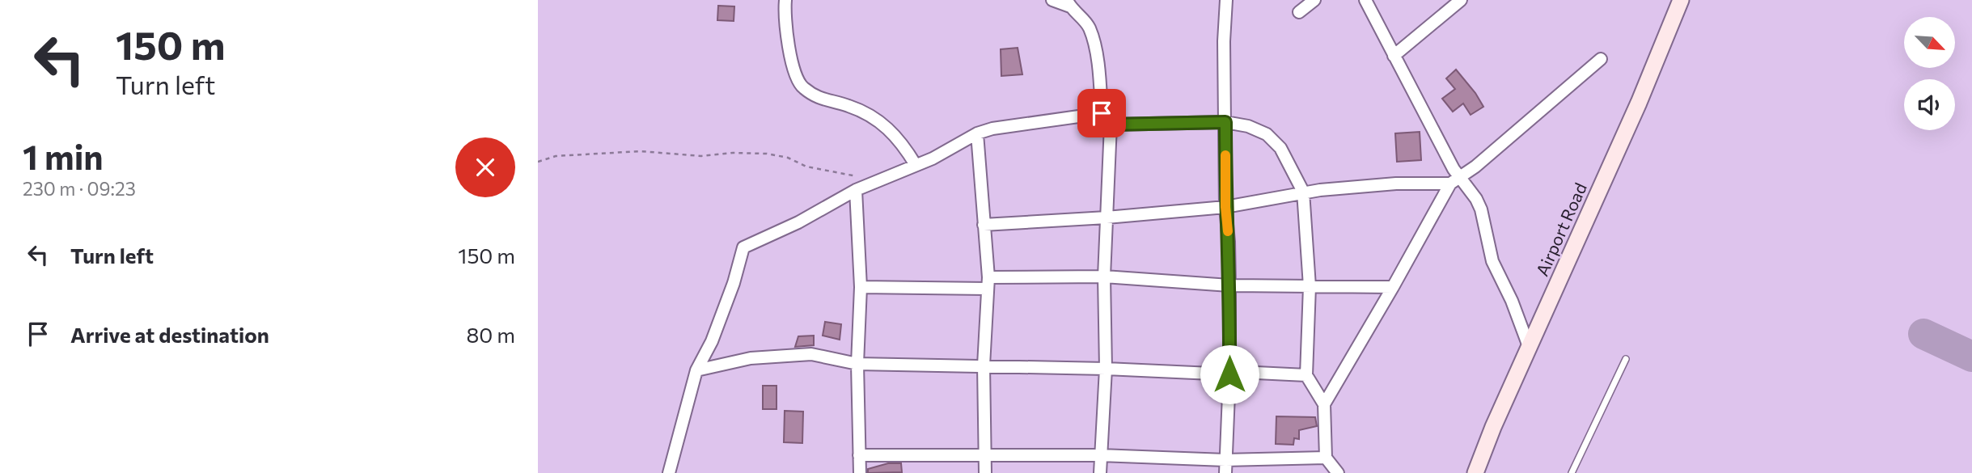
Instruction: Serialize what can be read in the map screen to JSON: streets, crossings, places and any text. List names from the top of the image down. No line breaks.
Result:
{"streets":{"street":["Airport Road"]},"north":"bottom right","page":{"turn":["150 m","Turn left"],"heading":["1 min","230 m · 09:23"],"list":[{"name":"Turn left","value":"150 m"},{"name":"Arrive at destination","value":"80 m"}]}}
